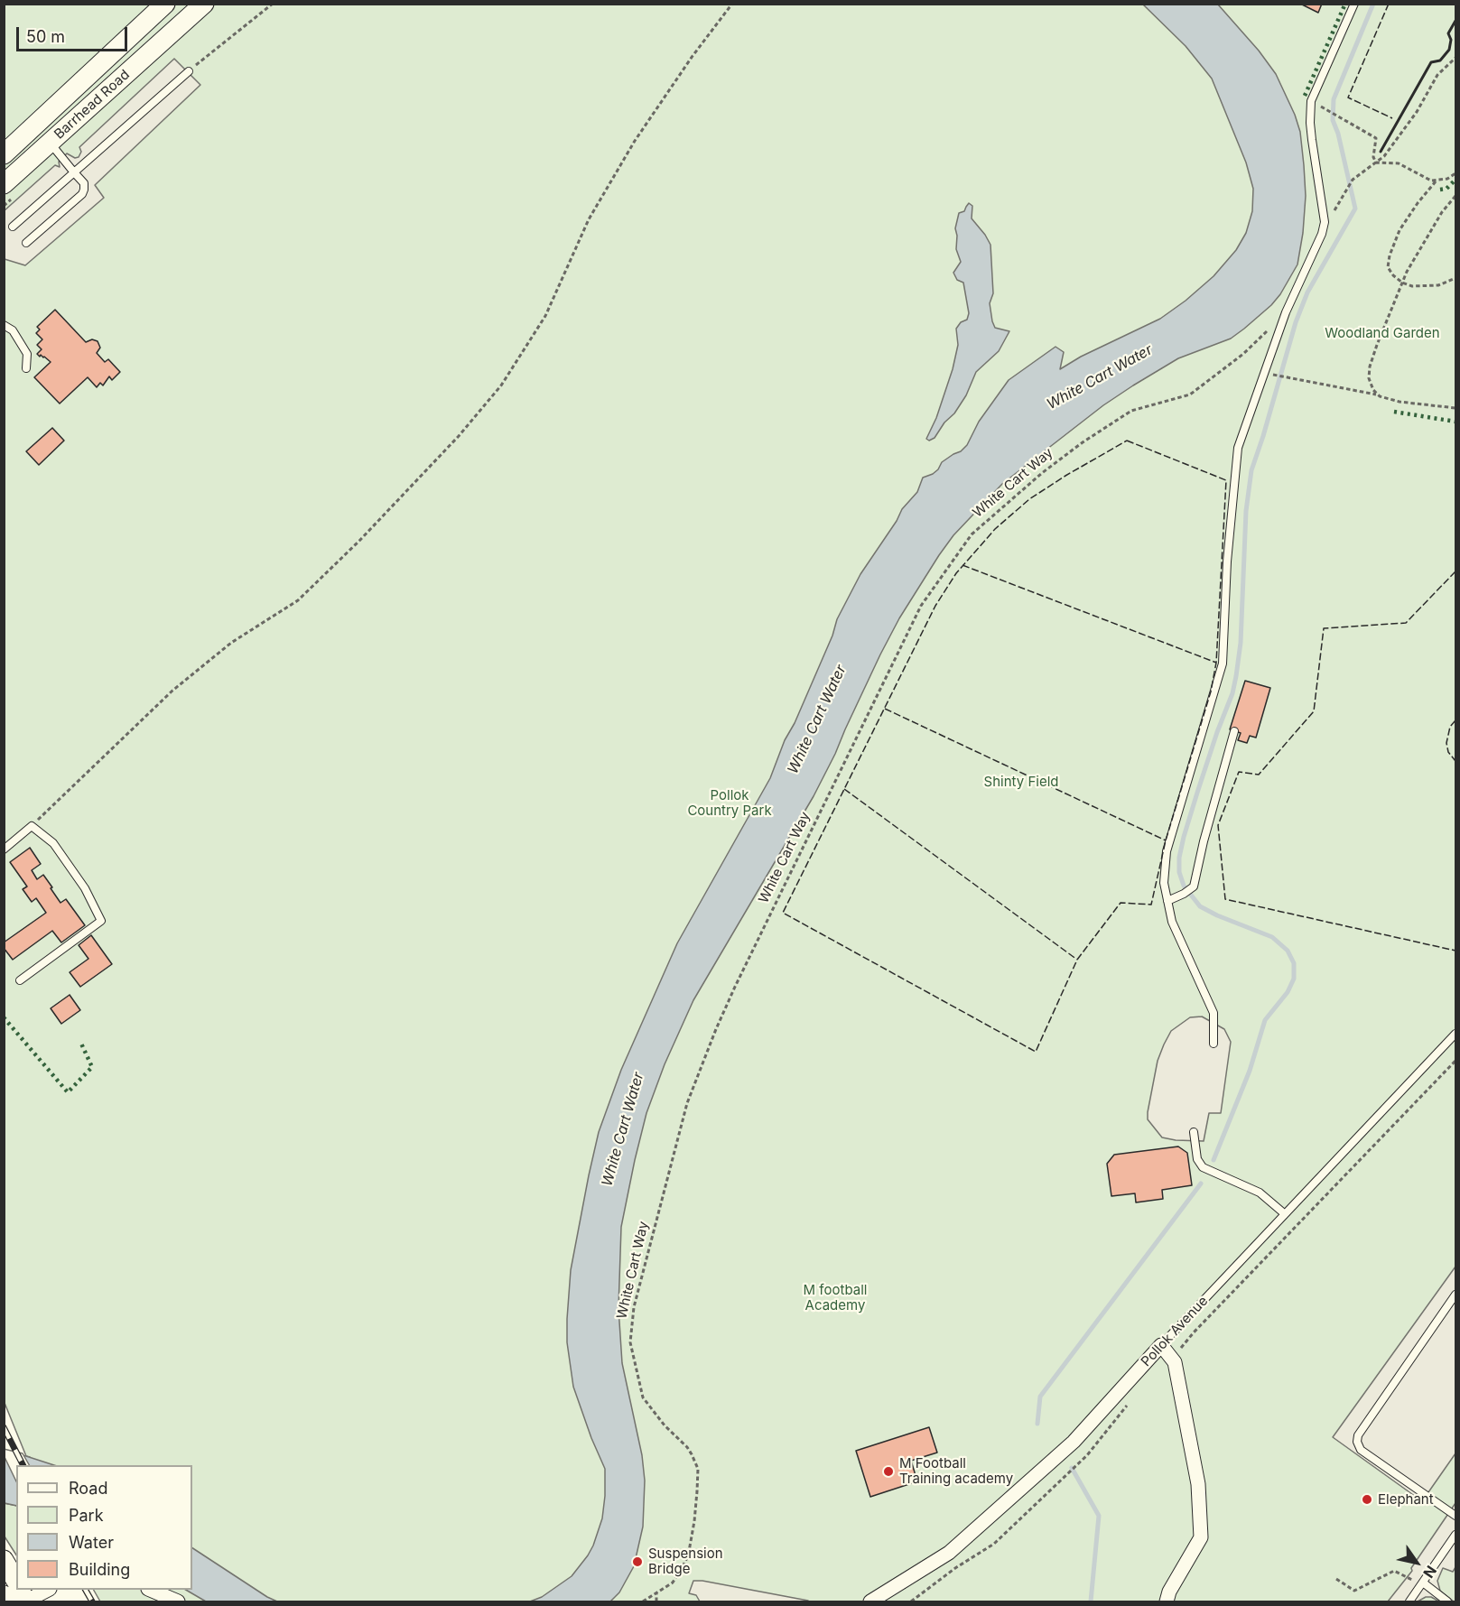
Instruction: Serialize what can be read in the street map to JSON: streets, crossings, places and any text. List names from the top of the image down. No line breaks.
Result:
{"streets":{"main road":["Barrhead Road"],"street":["Pollok Avenue"],"path":["White Cart Way"]},"water":["White Cart Water"],"parks":["Woodland Garden","Shinty Field","Pollok Country Park","M football Academy"],"places":["M Football Training academy","Elephant","Suspension Bridge"],"legend":["Road","Park","Water","Building"],"scale_bar":"50 m","north":"bottom right"}
